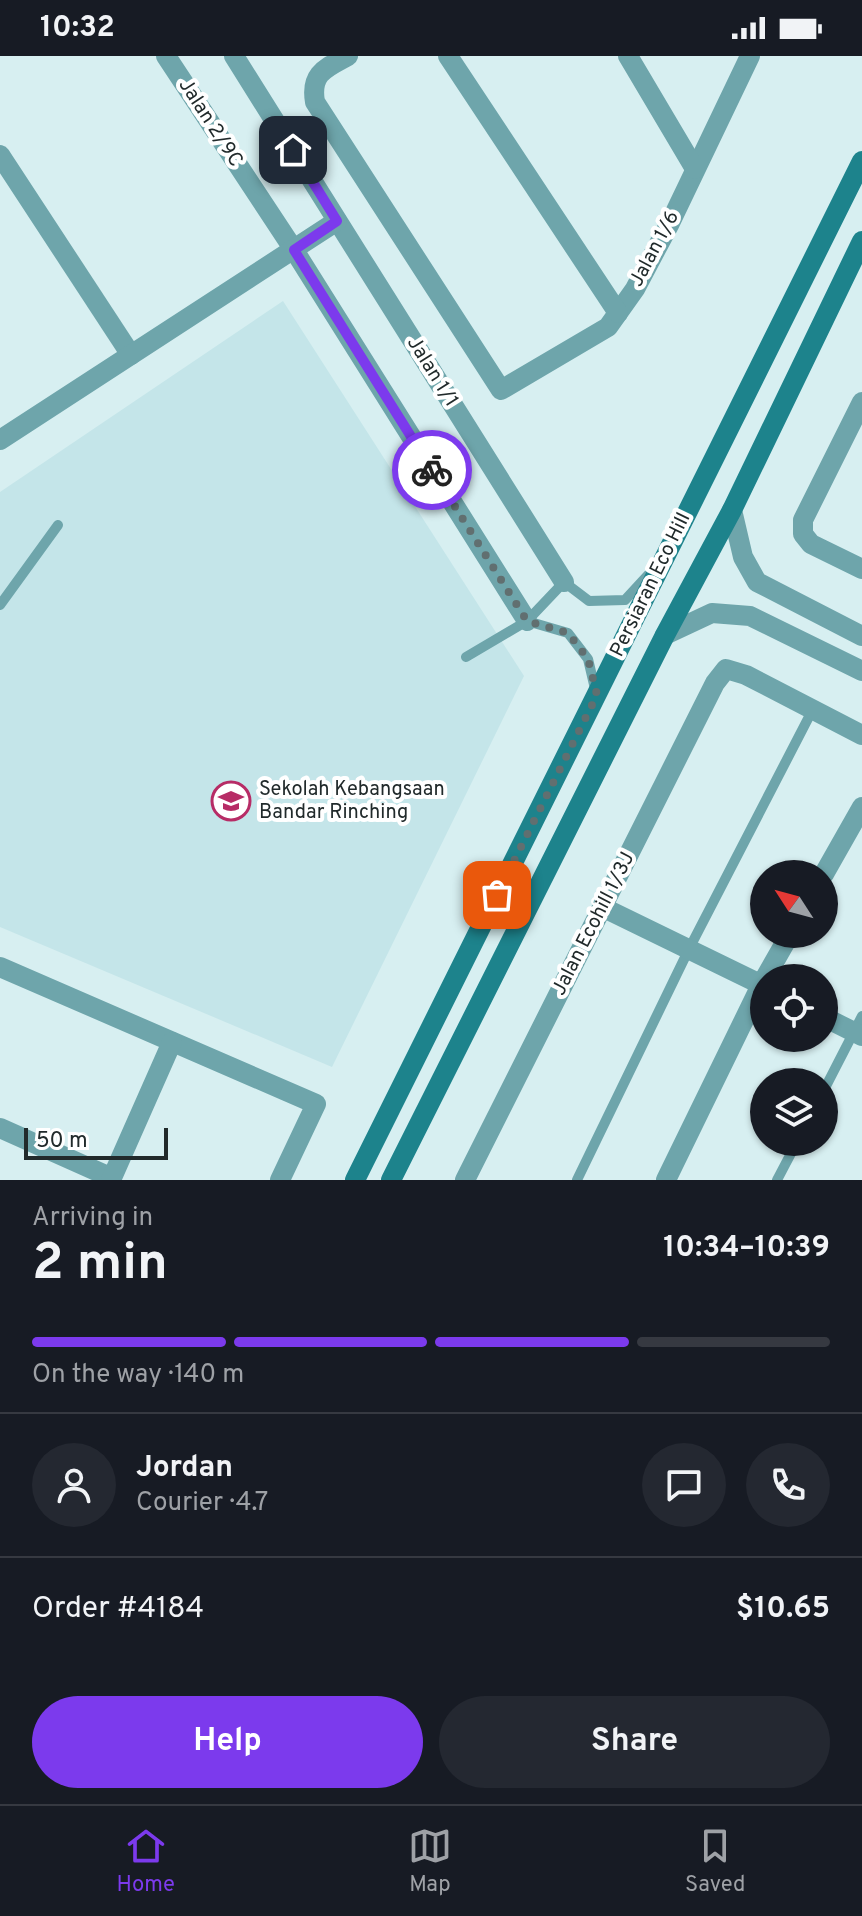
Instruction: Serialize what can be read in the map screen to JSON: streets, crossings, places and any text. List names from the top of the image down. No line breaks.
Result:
{"streets":{"street":["Jalan 2/9C","Jalan 1/6","Jalan 1/1","Persiaran Eco Hill","Jalan Ecohill 1/3J"]},"crossings":[["Jalan 1/1","Persiaran Eco Hill"]],"places":{"school or university":["Sekolah Kebangsaan Bandar Rinching"]},"scale_bar":"50 m","north":"top left","page":{"status":"10:32","scale":"50 m","heading":["2 min","Arriving in","10:34–10:39"],"panel":["Jordan","Courier · 4.7","Order #4184","$10.65"],"bar":"On the way · 140 m","buttons":["Help","Share"],"tabs":["Home","Map","Saved"]}}
